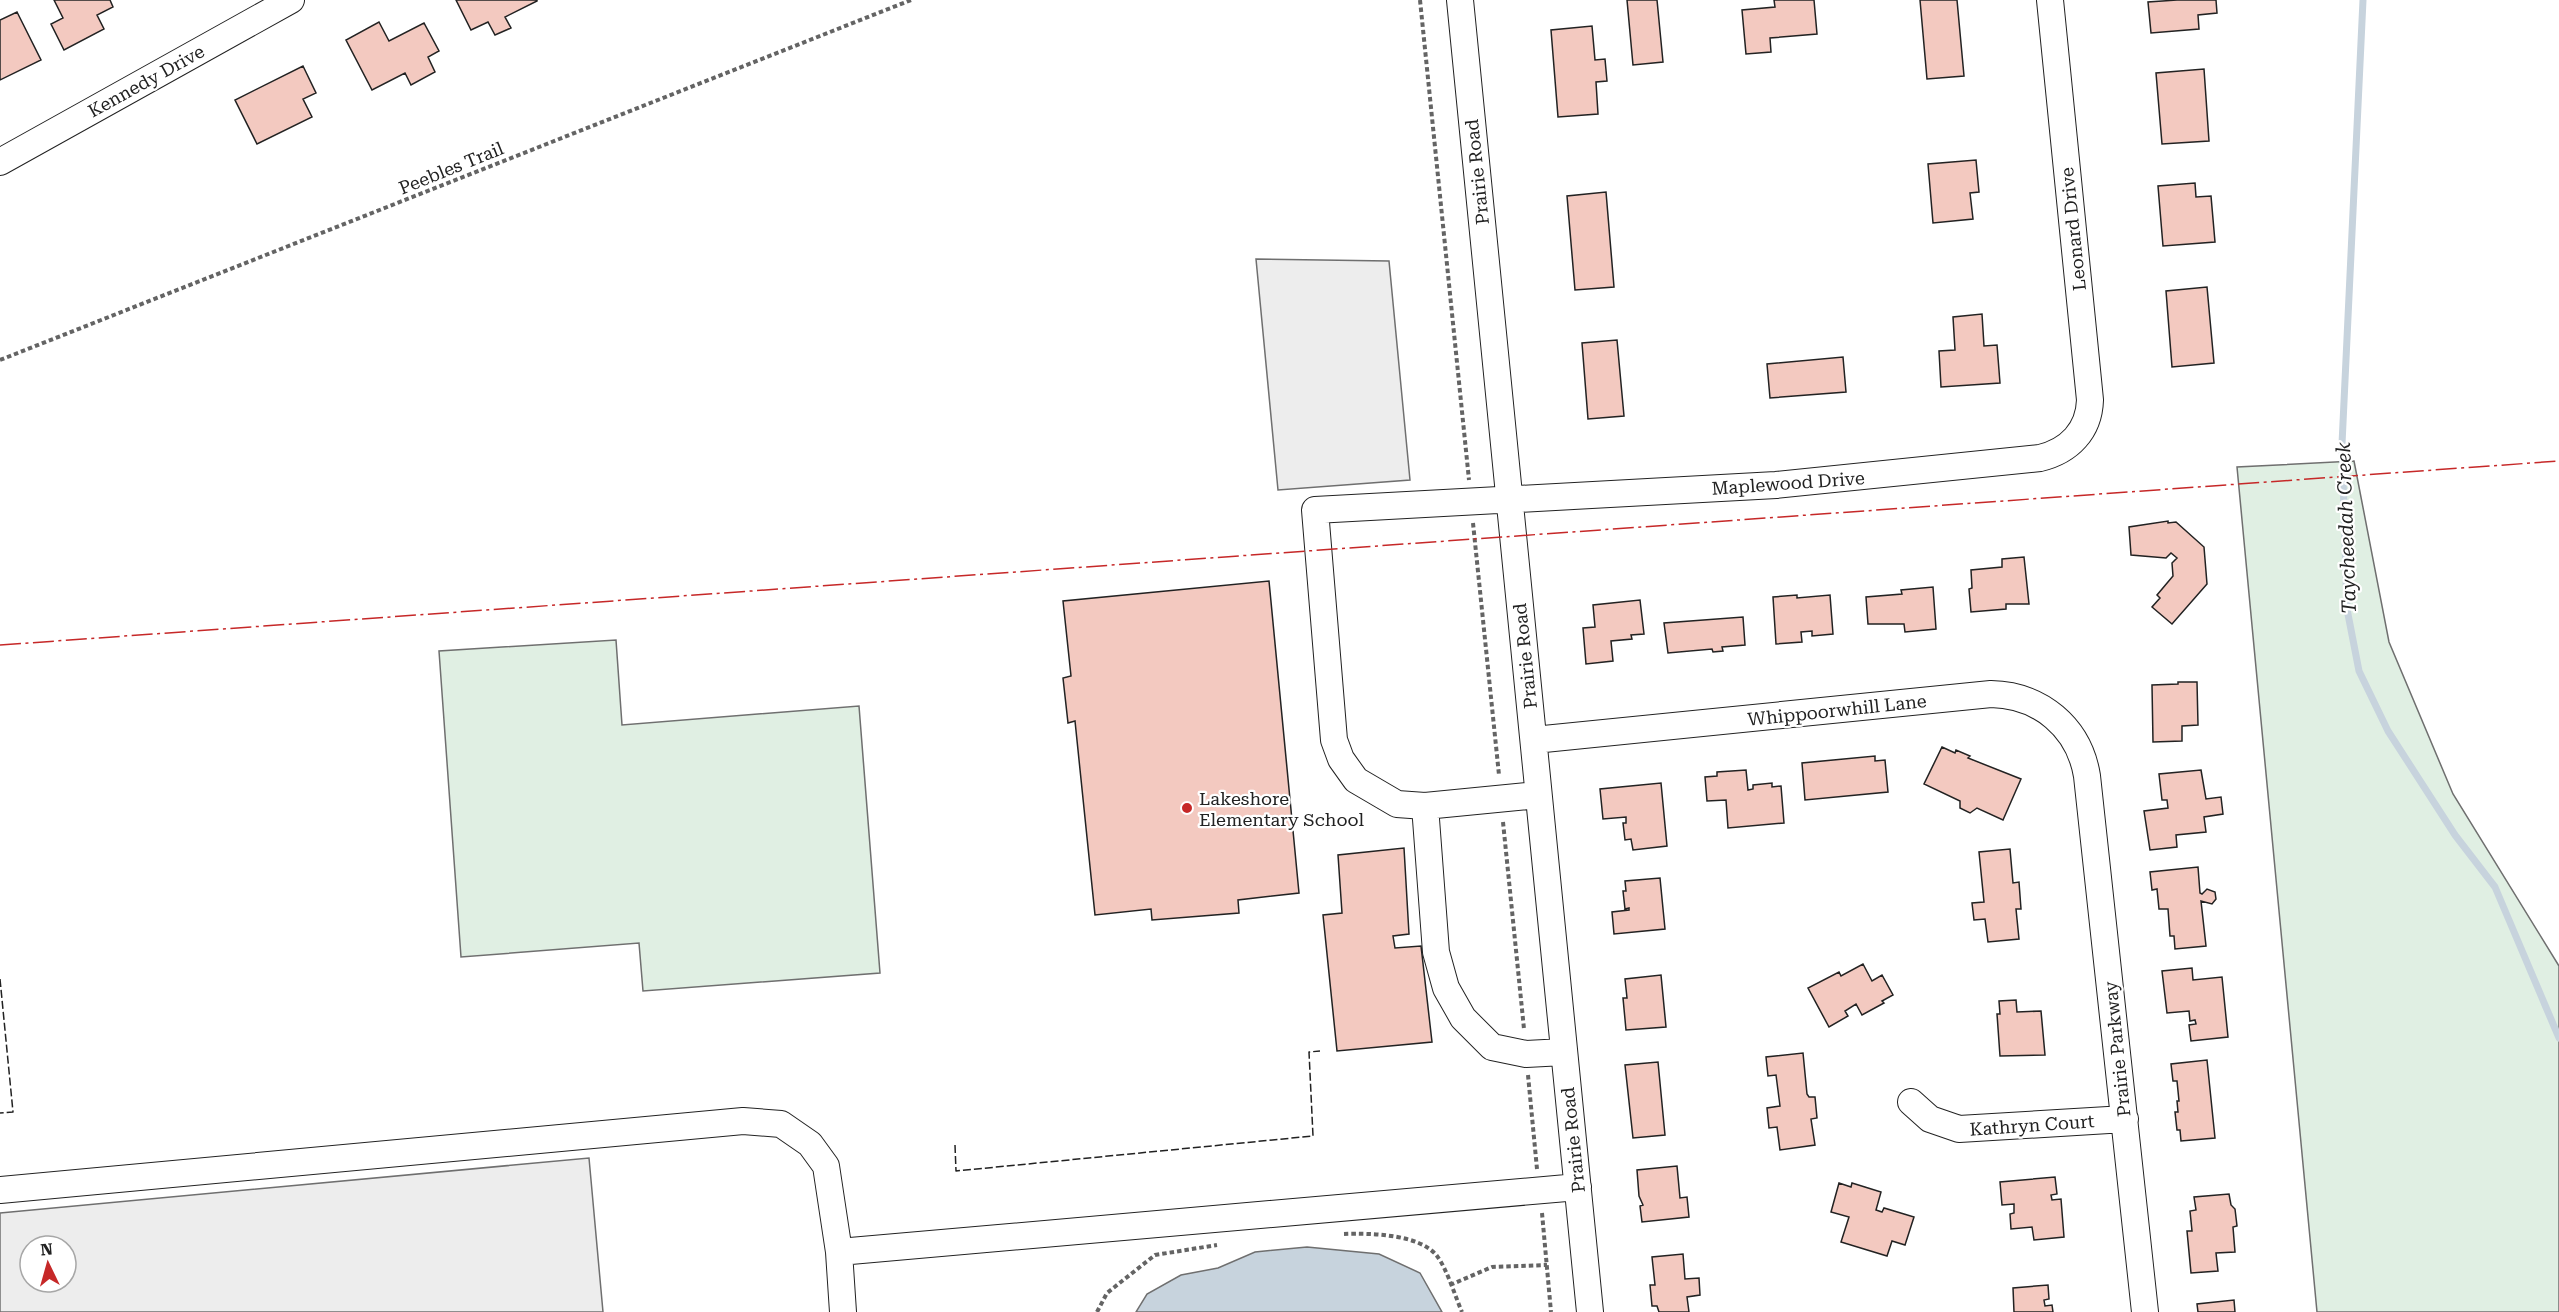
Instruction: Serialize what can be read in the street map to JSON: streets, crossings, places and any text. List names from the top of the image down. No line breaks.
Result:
{"streets":{"street":["Kennedy Drive","Prairie Road","Leonard Drive","Maplewood Drive","Whippoorwhill Lane","Prairie Parkway","Kathryn Court"],"path":["Peebles Trail"]},"crossings":[["Prairie Road","Maplewood Drive"],["Prairie Road","Whippoorwhill Lane"],["Leonard Drive","Maplewood Drive"],["Whippoorwhill Lane","Prairie Parkway"],["Prairie Parkway","Kathryn Court"]],"water":["Taycheedah Creek"],"places":["Lakeshore Elementary School"],"north":"top"}
